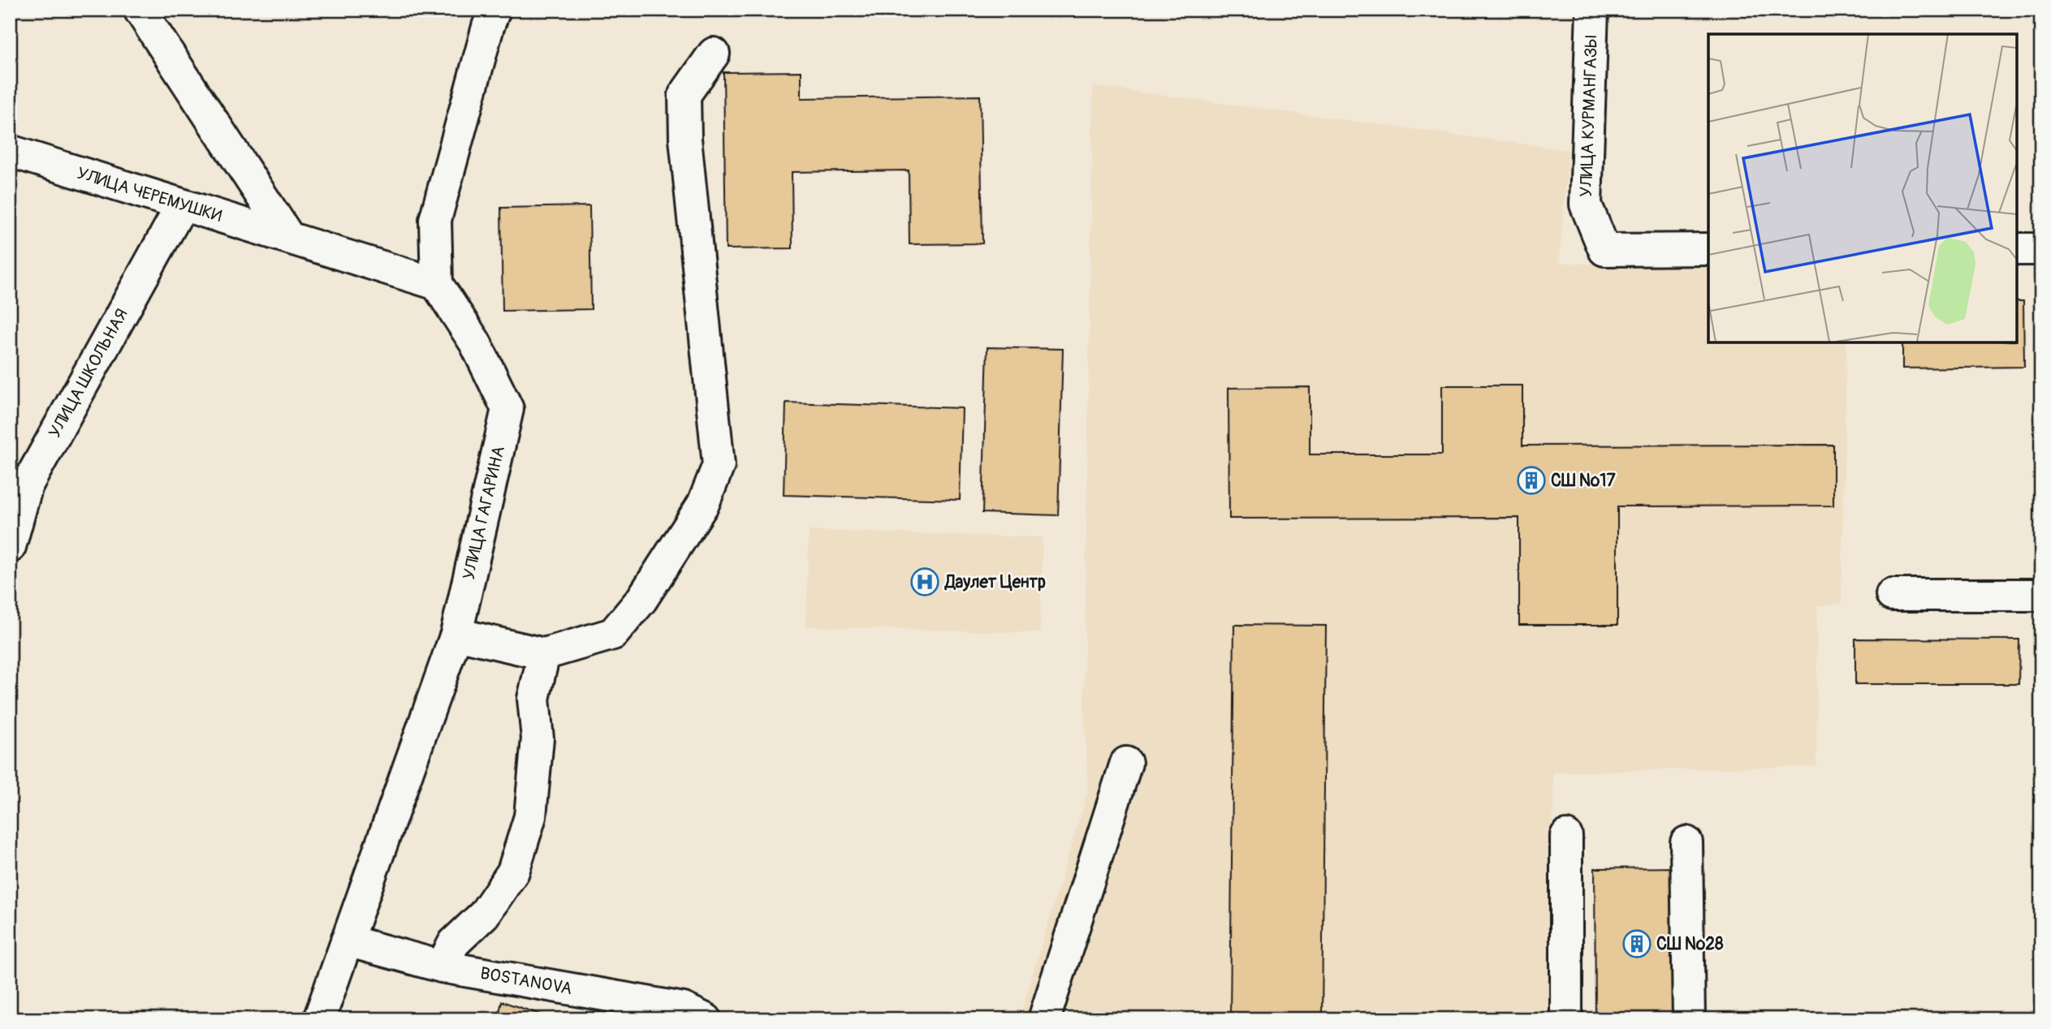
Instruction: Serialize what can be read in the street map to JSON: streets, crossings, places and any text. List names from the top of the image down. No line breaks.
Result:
{"streets":{"street":["УЛИЦА КУРМАНГАЗЫ","УЛИЦА ЧЕРЕМУШКИ","УЛИЦА ШКОЛЬНАЯ","УЛИЦА ГАГАРИНА","BOSTANOVA"]},"crossings":[["УЛИЦА ЧЕРЕМУШКИ","УЛИЦА ШКОЛЬНАЯ"],["УЛИЦА ЧЕРЕМУШКИ","УЛИЦА ГАГАРИНА"],["УЛИЦА ГАГАРИНА","BOSTANOVA"]],"places":{"building":["СШ №17","СШ №28"],"hospital":["Даулет Центр"]}}
